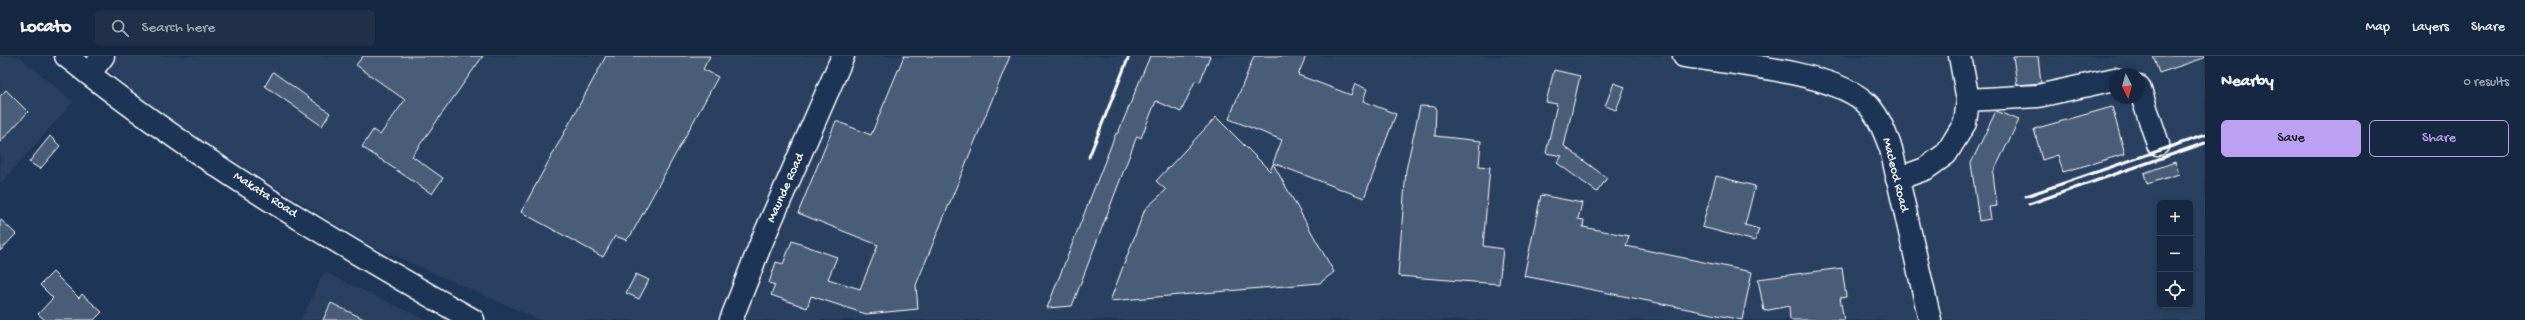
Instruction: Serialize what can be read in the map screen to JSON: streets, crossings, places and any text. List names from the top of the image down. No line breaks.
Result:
{"streets":{"main road":["Macleod Road","Maunde Road","Makata Road"]},"north":"bottom","page":{"header":"Locato","search":"Search here","nav":["Map","Layers","Share"],"heading":["Nearby","0 results"],"buttons":["Save","Share"],"map_buttons":["+","−"]}}
